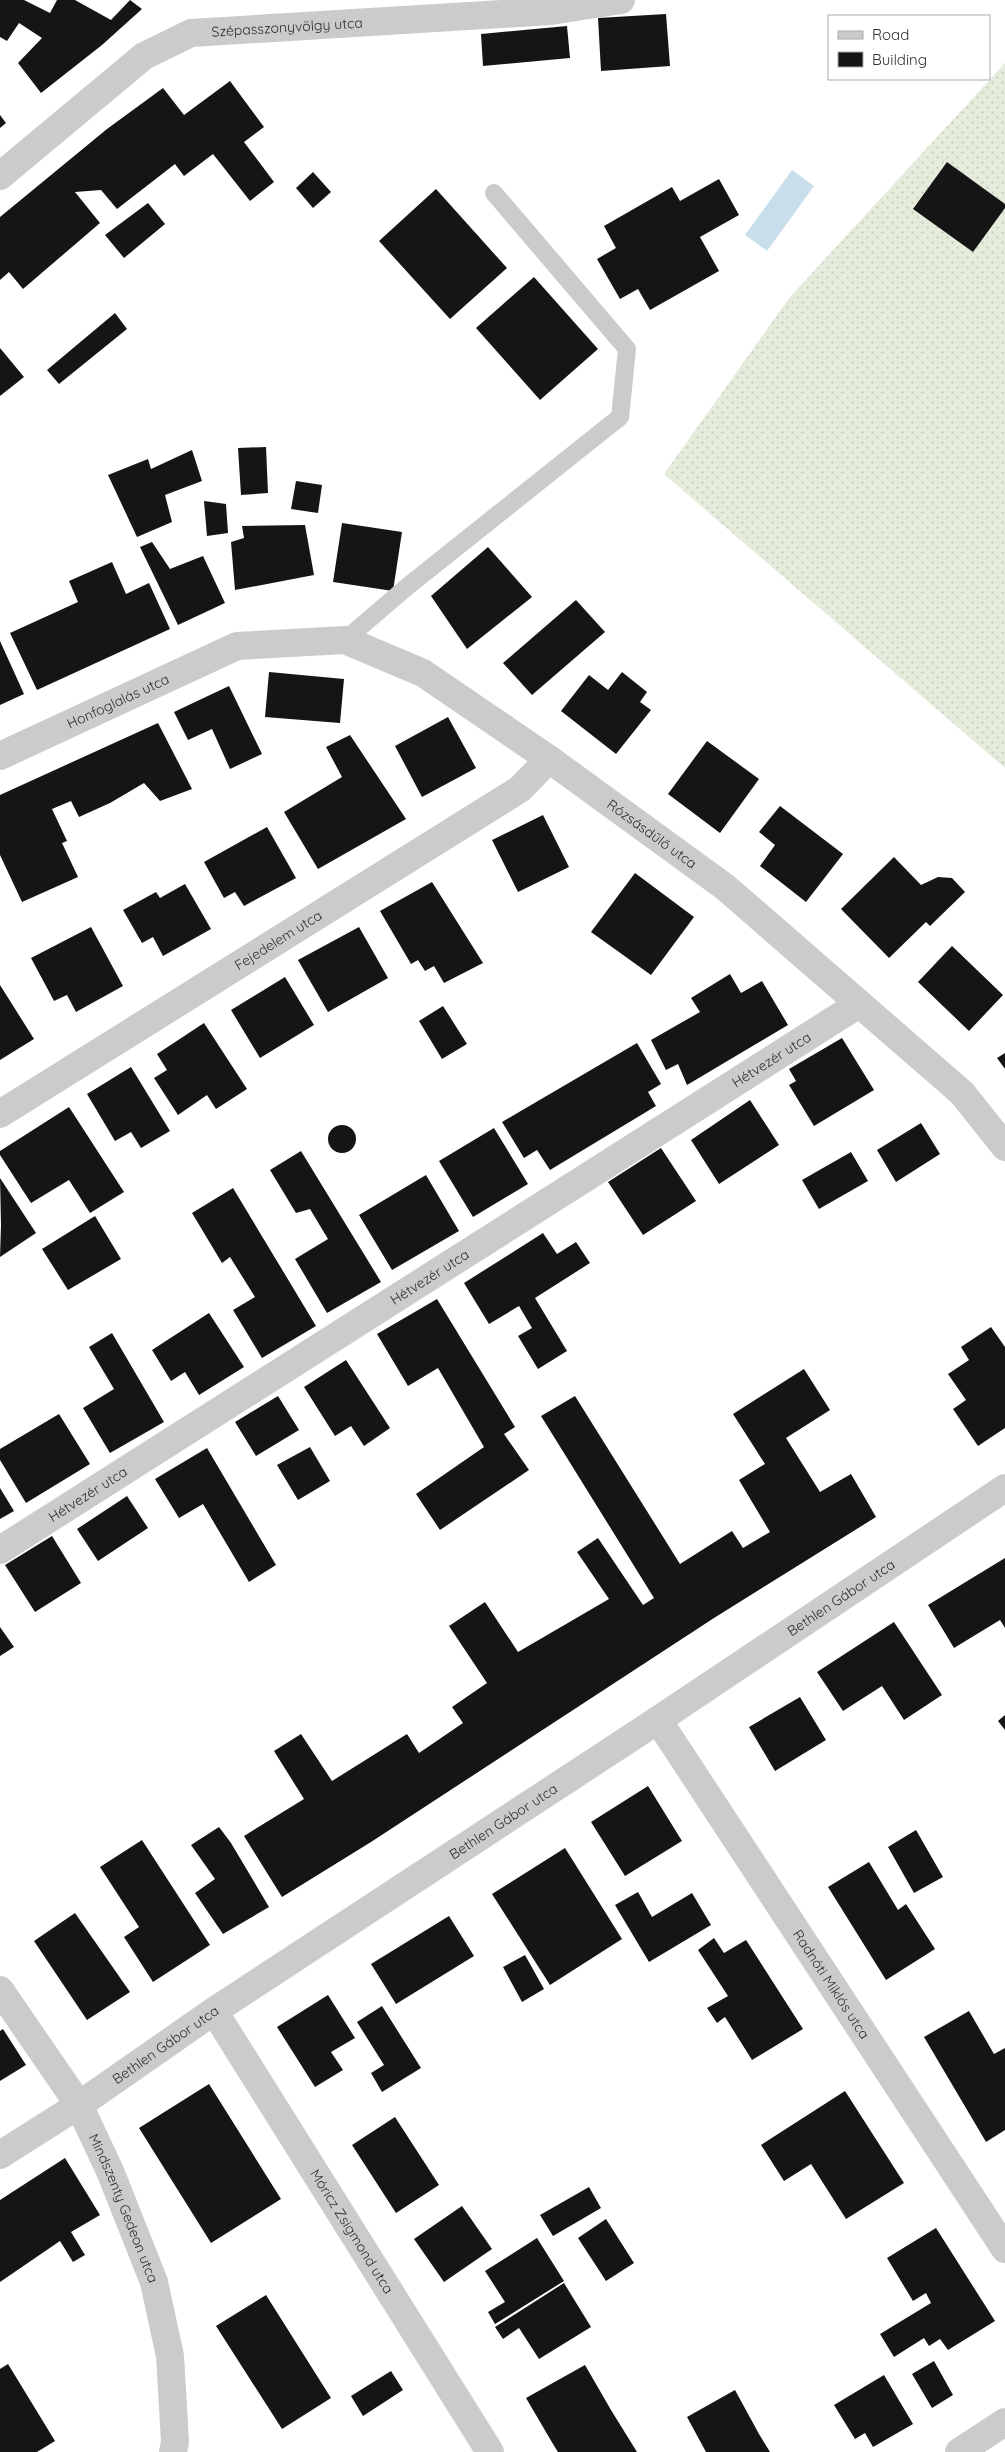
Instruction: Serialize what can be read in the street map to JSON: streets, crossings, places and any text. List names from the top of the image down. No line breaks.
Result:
{"streets":{"street":["Szépasszonyvölgy utca","Honfoglalás utca","Rózsásdűlő utca","Fejedelem utca","Hétvezér utca","Bethlen Gábor utca","Radnóti Miklós utca","Mindszenty Gedeon utca","Móricz Zsigmond utca"]},"crossings":[["Honfoglalás utca","Rózsásdűlő utca"],["Rózsásdűlő utca","Fejedelem utca"],["Rózsásdűlő utca","Hétvezér utca"],["Bethlen Gábor utca","Radnóti Miklós utca"],["Bethlen Gábor utca","Mindszenty Gedeon utca"],["Bethlen Gábor utca","Móricz Zsigmond utca"]],"legend":["Road","Building"]}
